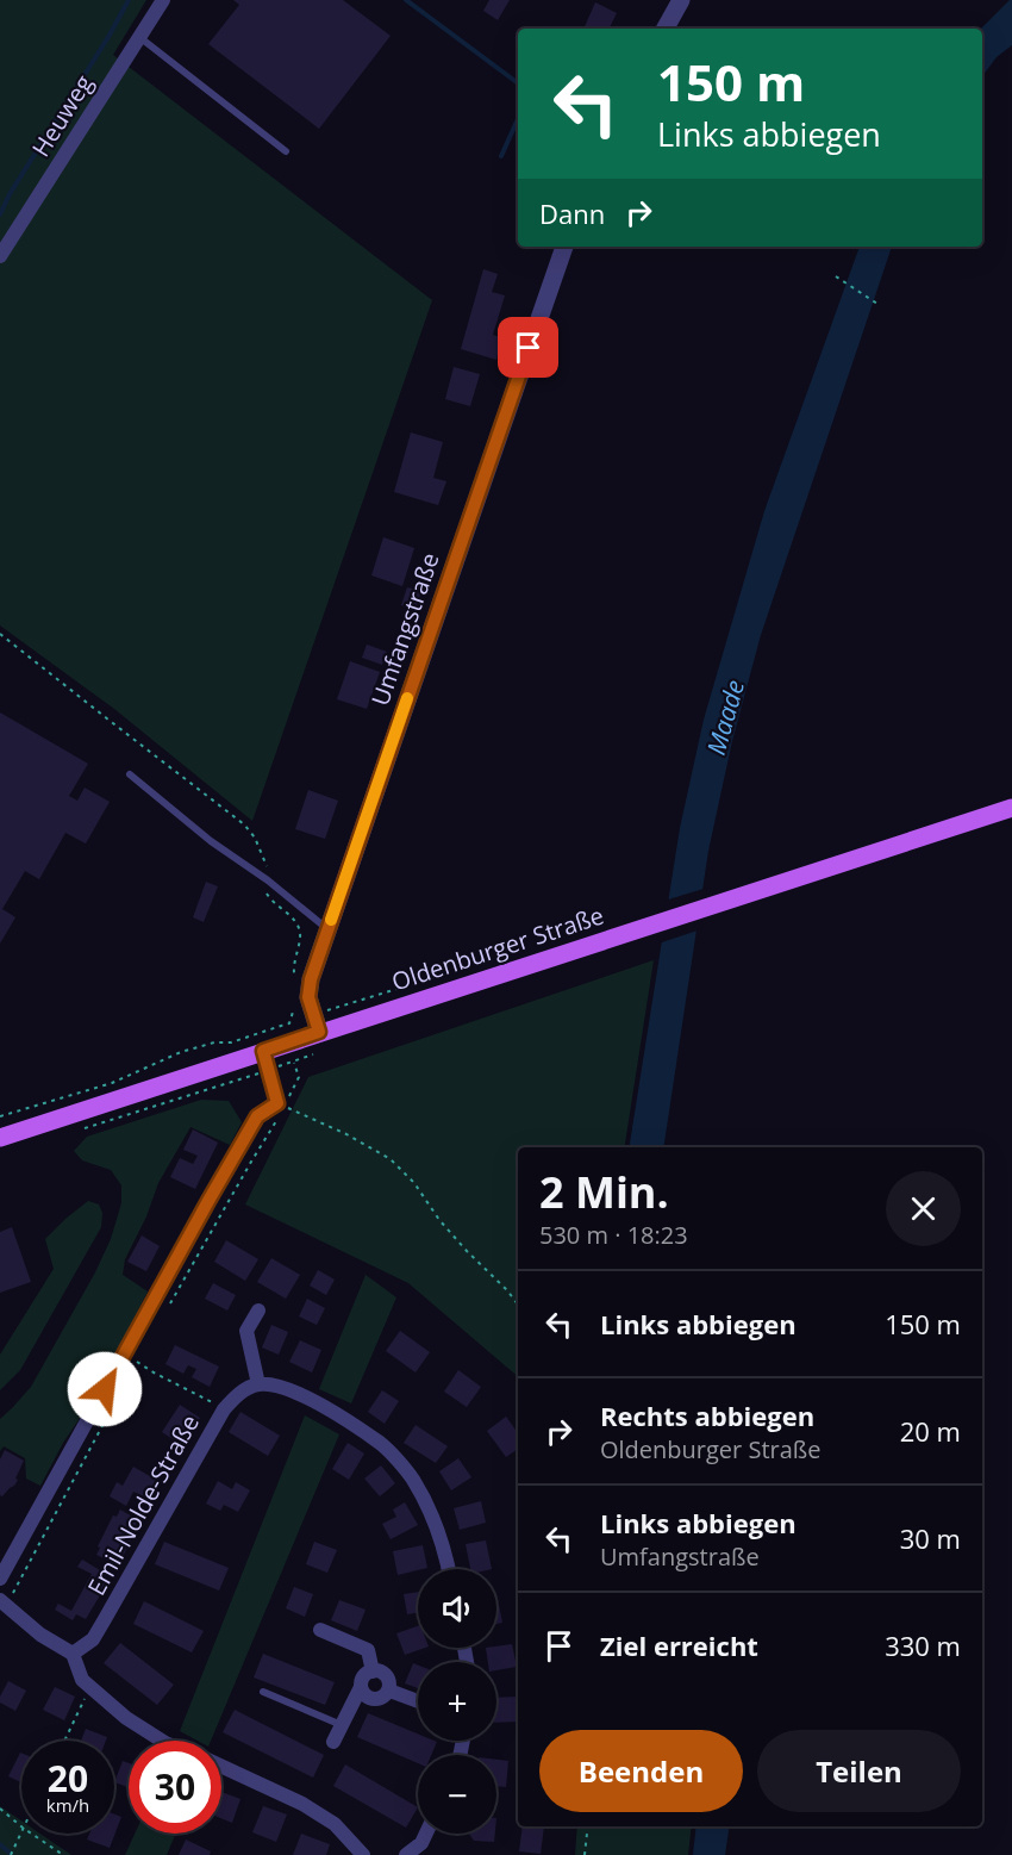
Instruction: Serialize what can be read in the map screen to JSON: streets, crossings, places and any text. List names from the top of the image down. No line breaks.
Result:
{"streets":{"main road":["Oldenburger Straße"],"street":["Heuweg","Umfangstraße","Emil-Nolde-Straße"]},"crossings":[["Umfangstraße","Oldenburger Straße"]],"water":["Maade"],"page":{"turn":["150 m","Links abbiegen"],"then":"Dann","heading":["2 Min.","530 m · 18:23"],"list":[{"name":"Links abbiegen","value":"150 m"},{"name":"Rechts abbiegen","note":"Oldenburger Straße","value":"20 m"},{"name":"Links abbiegen","note":"Umfangstraße","value":"30 m"},{"name":"Ziel erreicht","value":"330 m"}],"map_buttons":["+","−"],"buttons":["Beenden","Teilen"],"speed":"20 km/h","limit":"30"}}
